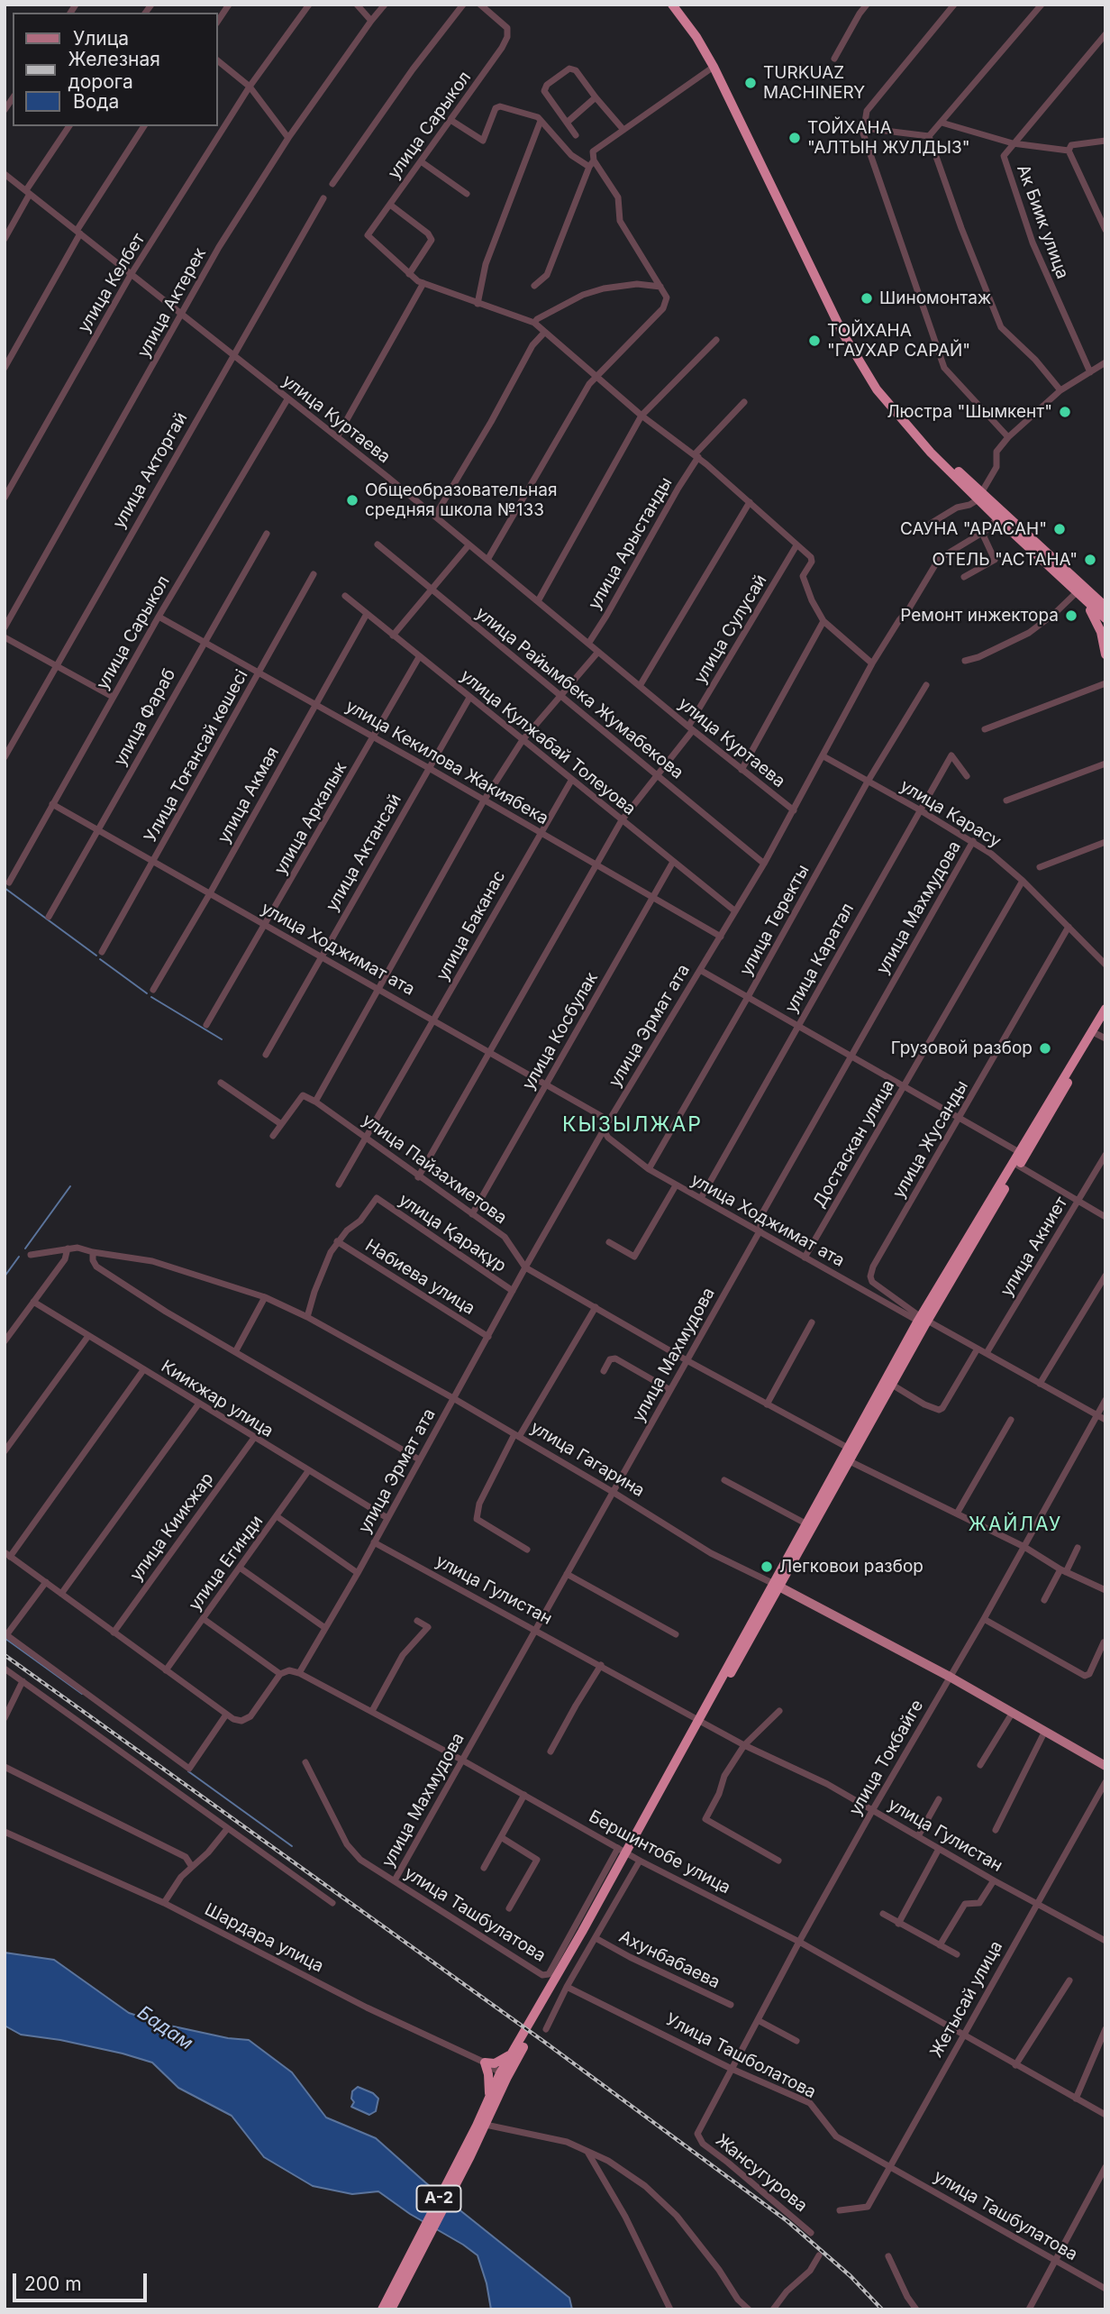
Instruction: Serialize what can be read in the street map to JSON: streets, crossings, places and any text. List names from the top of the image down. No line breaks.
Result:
{"streets":{"highway":["A-2"],"main road":["улица Гагарина"],"street":["улица Сарыкол","Ак Биик улица","улица Келбет","улица Актерек","улица Куртаева","улица Акторгай","улица Арыстанды","улица Сулусай","улица Райымбека Жумабекова","улица Фараб","улица Кулжабай Толеуова","Улица Тоғансай көшесі","улица Кекилова Жакиябека","улица Акмая","улица Карасу","улица Аркалык","улица Актансай","улица Махмудова","улица Теректы","улица Баканас","улица Ходжимат ата","улица Каратал","улица Эрмат ата","улица Косбулак","улица Жусанды","Достаскан улица","улица Пайзахметова","улица Қарақұр","улица Акниет","Набиева улица","Киикжар улица","улица Киикжар","улица Егинди","улица Гулистан","улица Токбайге","Бершинтобе улица","улица Ташбулатова","Шардара улица","Ахунбабаева","Жетысай улица","Улица Ташболатова","Жансугурова"]},"crossings":[["улица Сарыкол","улица Куртаева"],["улица Сарыкол","улица Кекилова Жакиябека"],["улица Сарыкол","улица Ходжимат ата"],["улица Келбет","улица Куртаева"],["улица Актерек","улица Куртаева"],["улица Куртаева","улица Акторгай"],["улица Куртаева","улица Арыстанды"],["улица Куртаева","улица Сулусай"],["улица Куртаева","улица Эрмат ата"],["улица Сулусай","улица Райымбека Жумабекова"],["улица Сулусай","улица Кулжабай Толеуова"],["улица Сулусай","улица Кекилова Жакиябека"],["улица Сулусай","улица Ходжимат ата"],["улица Сулусай","улица Пайзахметова"],["улица Райымбека Жумабекова","улица Эрмат ата"],["улица Фараб","улица Кекилова Жакиябека"],["улица Фараб","улица Ходжимат ата"],["улица Кулжабай Толеуова","улица Акмая"],["улица Кулжабай Толеуова","улица Аркалык"],["улица Кулжабай Толеуова","улица Актансай"],["улица Кулжабай Толеуова","улица Баканас"],["улица Кулжабай Толеуова","улица Эрмат ата"],["улица Кулжабай Толеуова","улица Косбулак"],["Улица Тоғансай көшесі","улица Кекилова Жакиябека"],["Улица Тоғансай көшесі","улица Ходжимат ата"],["улица Кекилова Жакиябека","улица Акмая"],["улица Кекилова Жакиябека","улица Аркалык"],["улица Кекилова Жакиябека","улица Актансай"],["улица Кекилова Жакиябека","улица Баканас"],["улица Кекилова Жакиябека","улица Эрмат ата"],["улица Кекилова Жакиябека","улица Косбулак"],["улица Акмая","улица Ходжимат ата"],["улица Карасу","улица Махмудова"],["улица Карасу","улица Теректы"],["улица Карасу","улица Каратал"],["улица Карасу","улица Эрмат ата"],["улица Карасу","улица Жусанды"],["улица Карасу","Достаскан улица"],["улица Аркалык","улица Ходжимат ата"],["улица Актансай","улица Ходжимат ата"],["улица Махмудова","улица Ходжимат ата"],["улица Махмудова","улица Пайзахметова"],["улица Махмудова","улица Гагарина"],["улица Махмудова","улица Гулистан"],["улица Махмудова","Бершинтобе улица"],["улица Махмудова","улица Ташбулатова"],["улица Теректы","улица Ходжимат ата"],["улица Баканас","улица Ходжимат ата"],["улица Баканас","улица Пайзахметова"],["улица Ходжимат ата","улица Каратал"],["улица Ходжимат ата","улица Эрмат ата"],["улица Ходжимат ата","улица Косбулак"],["улица Ходжимат ата","улица Жусанды"],["улица Ходжимат ата","Достаскан улица"],["улица Ходжимат ата","улица Акниет"],["улица Ходжимат ата","улица Токбайге"],["улица Ходжимат ата","A-2"],["улица Эрмат ата","улица Пайзахметова"],["улица Эрмат ата","улица Қарақұр"],["улица Эрмат ата","Набиева улица"],["улица Эрмат ата","Киикжар улица"],["улица Эрмат ата","улица Гагарина"],["улица Эрмат ата","улица Егинди"],["улица Эрмат ата","улица Гулистан"],["улица Эрмат ата","Бершинтобе улица"],["улица Косбулак","улица Пайзахметова"],["улица Жусанды","A-2"],["улица Пайзахметова","A-2"],["улица Қарақұр","Набиева улица"],["Киикжар улица","улица Киикжар"],["Киикжар улица","улица Егинди"],["улица Гагарина","улица Токбайге"],["улица Гагарина","A-2"],["улица Гулистан","улица Токбайге"],["улица Гулистан","Жетысай улица"],["улица Гулистан","A-2"],["улица Токбайге","Бершинтобе улица"],["улица Токбайге","Улица Ташболатова"],["улица Токбайге","Жансугурова"],["Бершинтобе улица","улица Ташбулатова"],["Бершинтобе улица","Жетысай улица"],["Бершинтобе улица","A-2"],["улица Ташбулатова","Жетысай улица"],["улица Ташбулатова","Улица Ташболатова"],["улица Ташбулатова","A-2"],["Шардара улица","A-2"],["Жетысай улица","Улица Ташболатова"]],"districts":["КЫЗЫЛЖАР","ЖАЙЛАУ"],"water":["Бадам"],"places":["TURKUAZ MACHINERY","ТОЙХАНА \"АЛТЫН ЖУЛДЫЗ\"","Шиномонтаж","ТОЙХАНА \"ГАУХАР САРАЙ\"","Люстра \"Шымкент\"","Общеобразовательная средняя школа №133","САУНА \"АРАСАН\"","ОТЕЛЬ \"АСТАНА\"","Ремонт инжектора","Грузовой разбор","Легковои разбор"],"legend":["Улица","Железная дорога","Вода"],"scale_bar":"200 m"}
